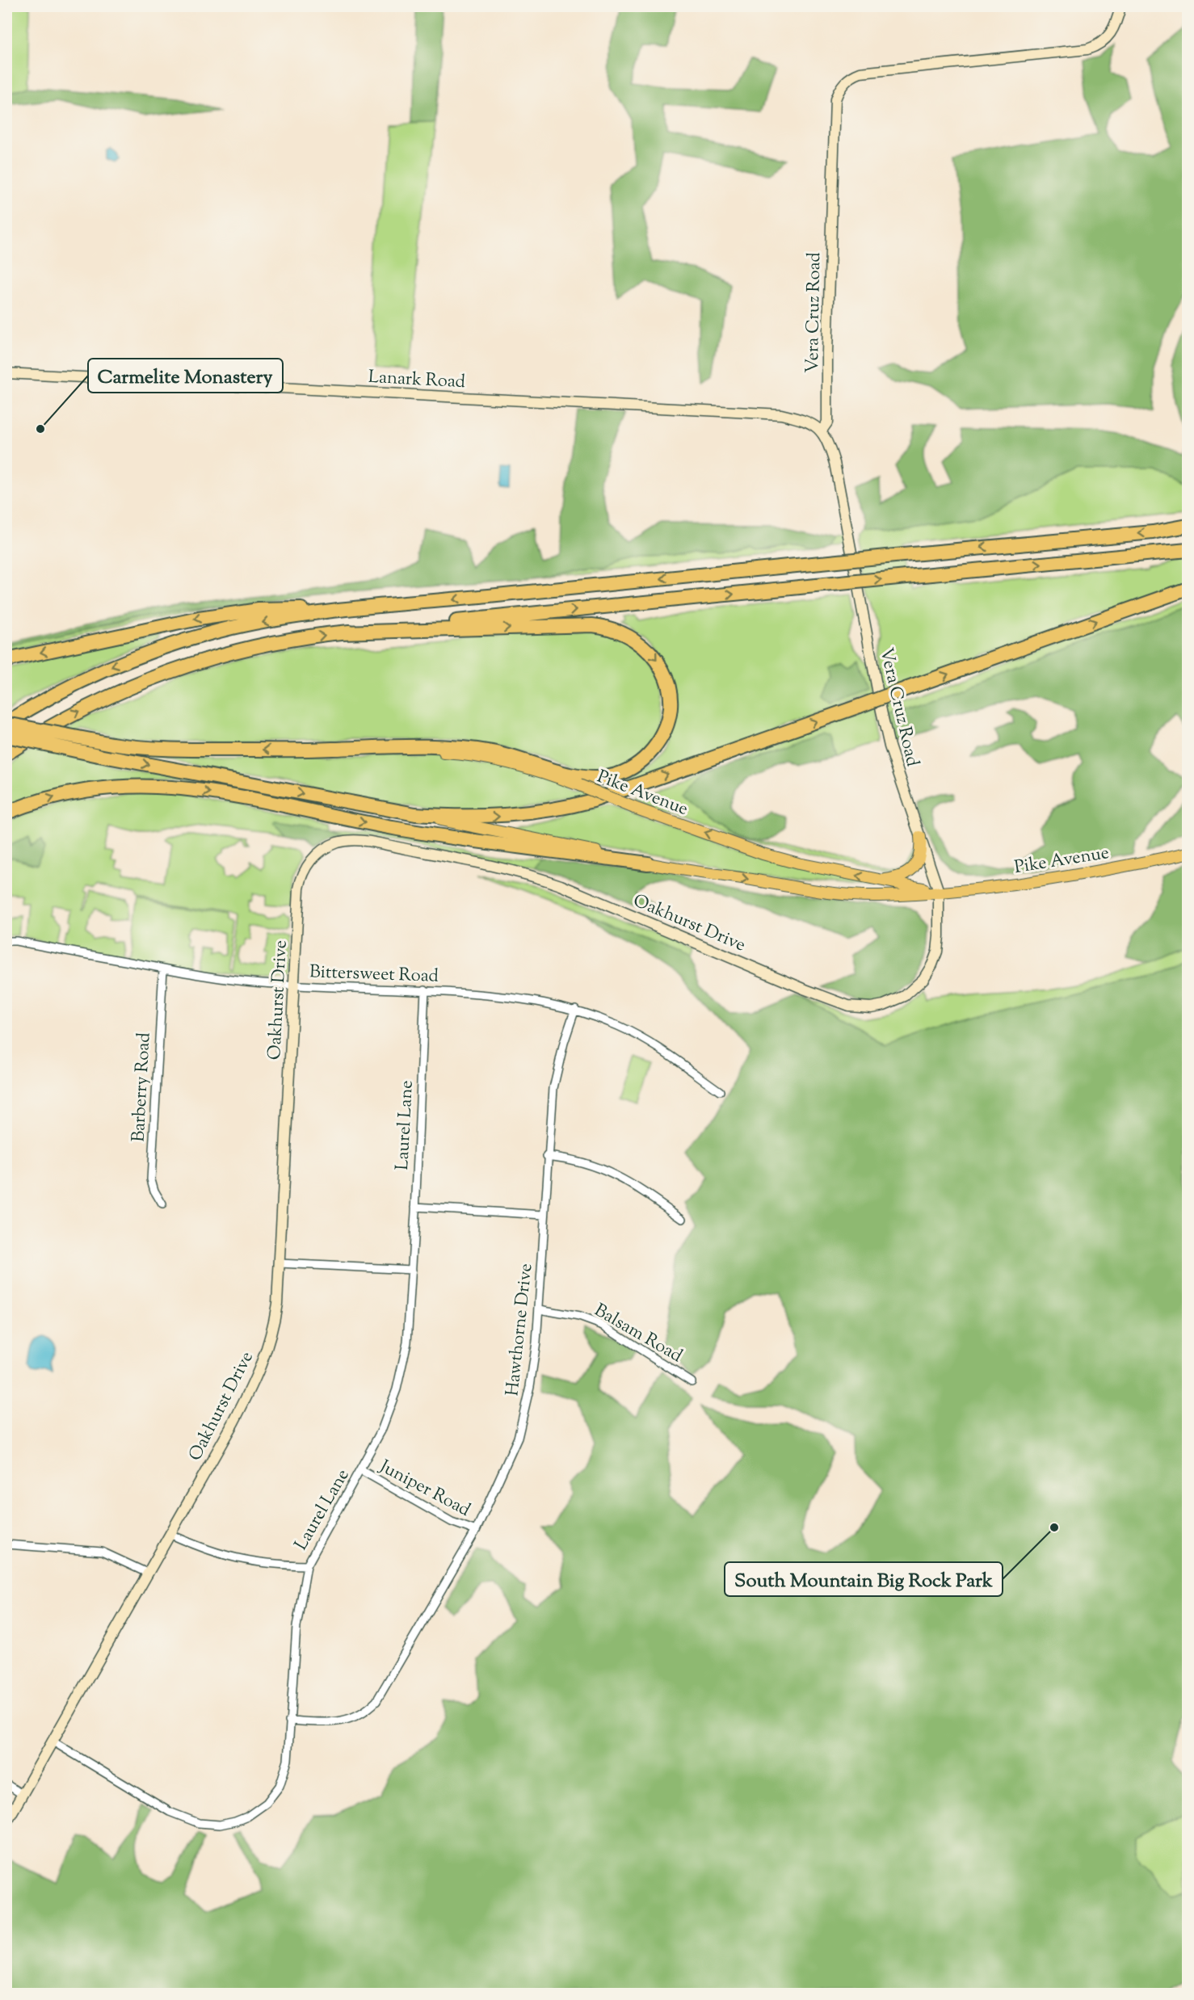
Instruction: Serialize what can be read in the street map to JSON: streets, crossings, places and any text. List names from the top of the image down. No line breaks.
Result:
{"streets":{"main road":["Pike Avenue"],"street":["Vera Cruz Road","Lanark Road","Oakhurst Drive","Bittersweet Road","Barberry Road","Laurel Lane","Hawthorne Drive","Balsam Road","Juniper Road"]},"crossings":[["Vera Cruz Road","Lanark Road"],["Pike Avenue","Oakhurst Drive"],["Oakhurst Drive","Bittersweet Road"],["Oakhurst Drive","Laurel Lane"],["Bittersweet Road","Barberry Road"],["Bittersweet Road","Laurel Lane"],["Bittersweet Road","Hawthorne Drive"],["Laurel Lane","Hawthorne Drive"],["Laurel Lane","Juniper Road"],["Hawthorne Drive","Balsam Road"],["Hawthorne Drive","Juniper Road"]],"places":["Carmelite Monastery","South Mountain Big Rock Park"]}
